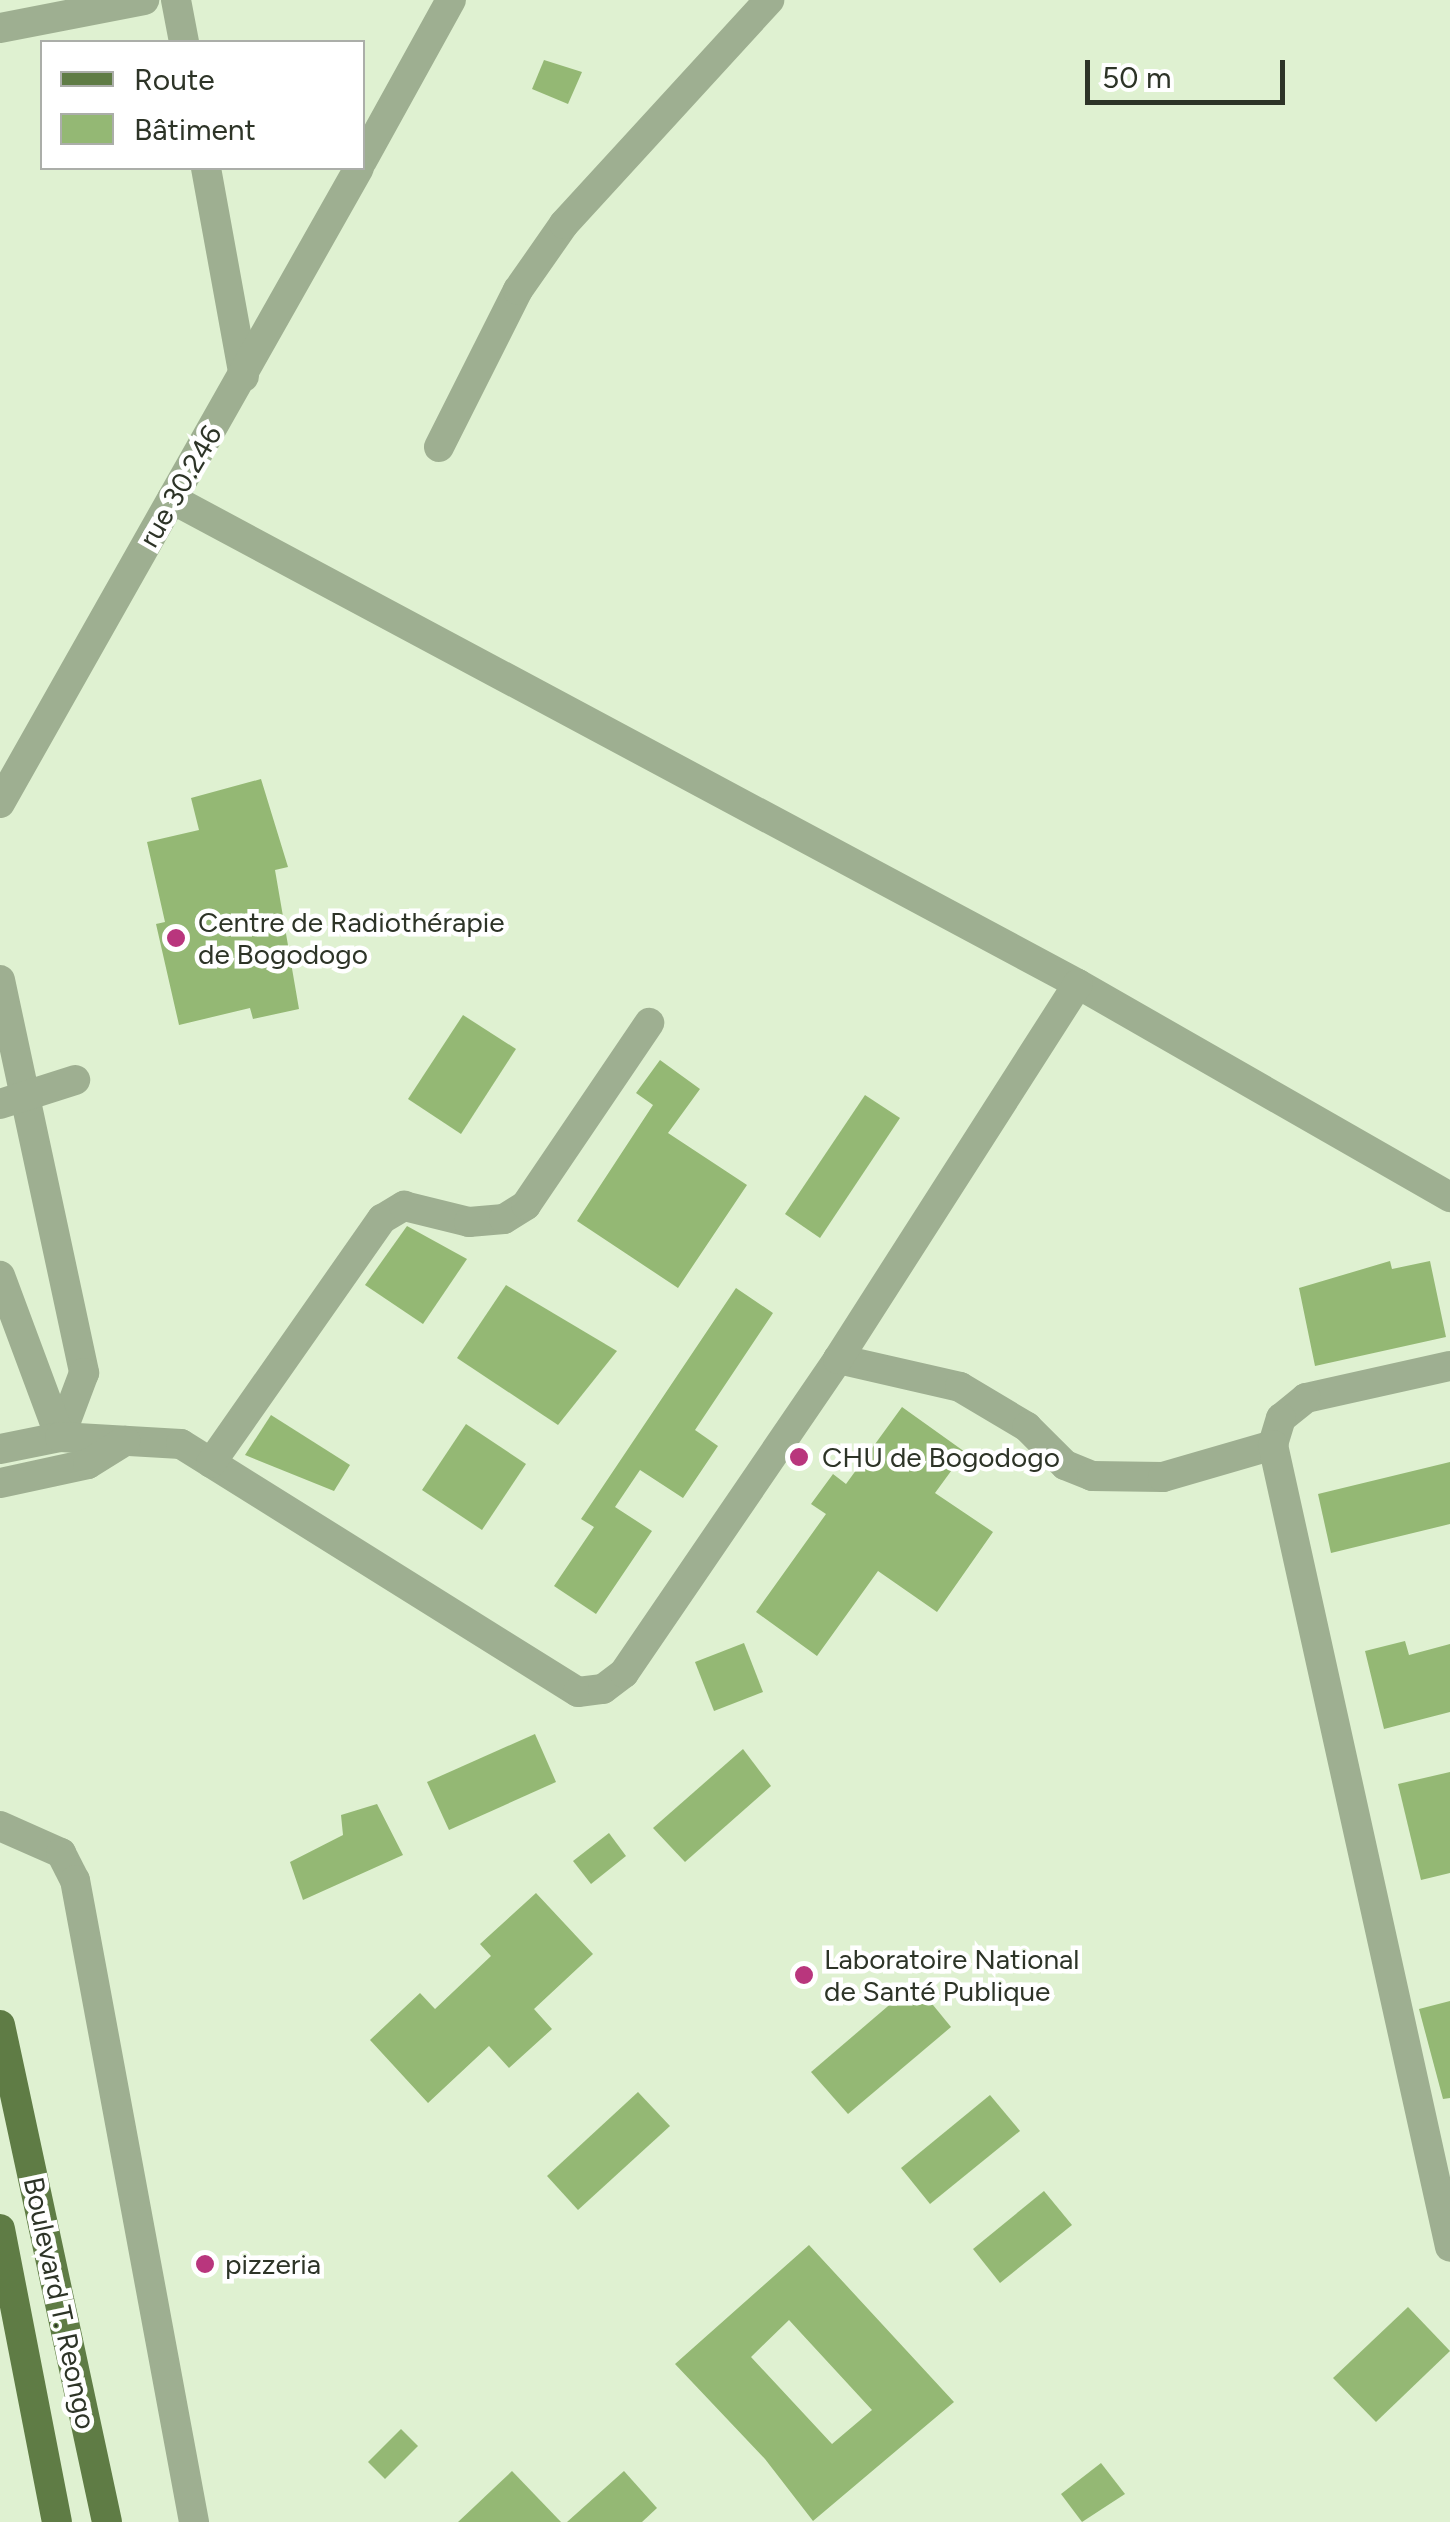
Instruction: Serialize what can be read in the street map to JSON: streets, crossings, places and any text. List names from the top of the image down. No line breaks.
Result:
{"streets":{"main road":["Boulevard T. Reongo"],"street":["rue 30.246"]},"places":["Centre de Radiothérapie de Bogodogo","CHU de Bogodogo","Laboratoire National de Santé Publique","pizzeria"],"legend":["Route","Bâtiment"],"scale_bar":"50 m"}
